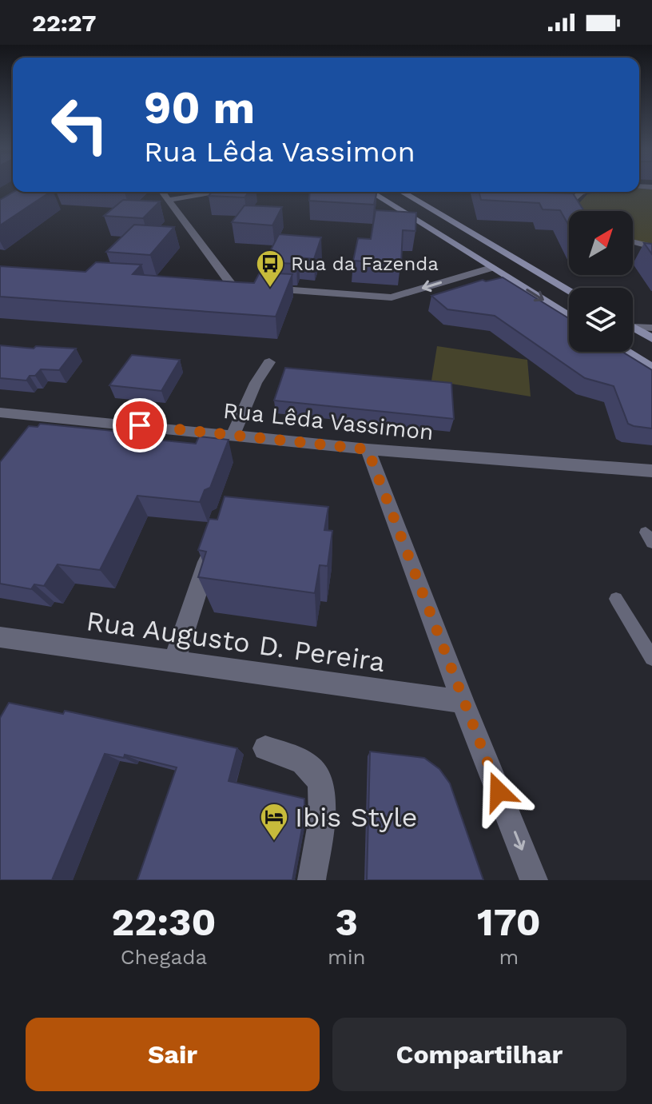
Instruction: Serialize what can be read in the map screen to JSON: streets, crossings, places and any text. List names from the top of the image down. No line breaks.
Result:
{"streets":{"street":["Rua Lêda Vassimon","Rua Augusto D. Pereira"]},"places":{"bus stop":["Rua da Fazenda"],"hotel":["Ibis Style"]},"north":"top right","page":{"status":"22:27","turn":["90 m","Rua Lêda Vassimon"],"eta":["22:30","Chegada","3","min","170","m"],"buttons":["Sair","Compartilhar"]}}
